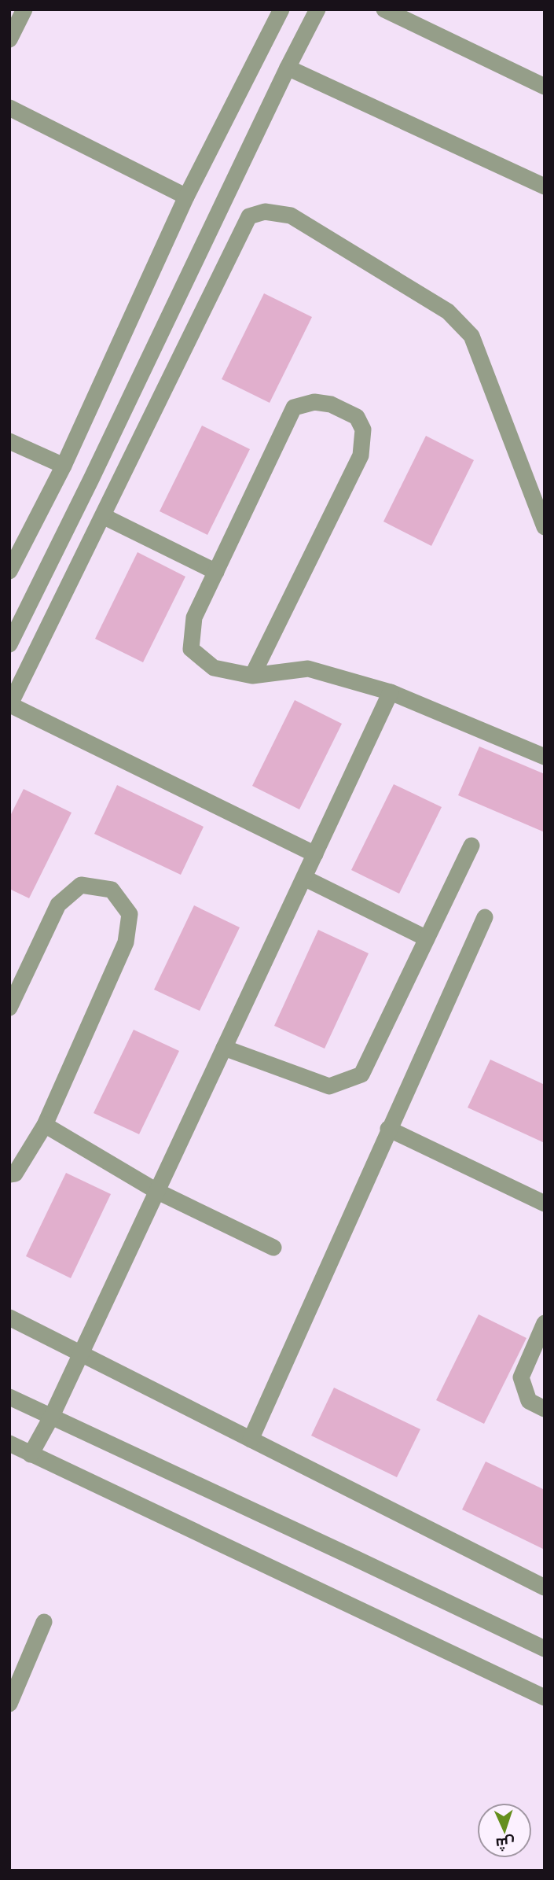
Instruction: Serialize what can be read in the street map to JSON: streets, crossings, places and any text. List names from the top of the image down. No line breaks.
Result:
{"north":"bottom"}
